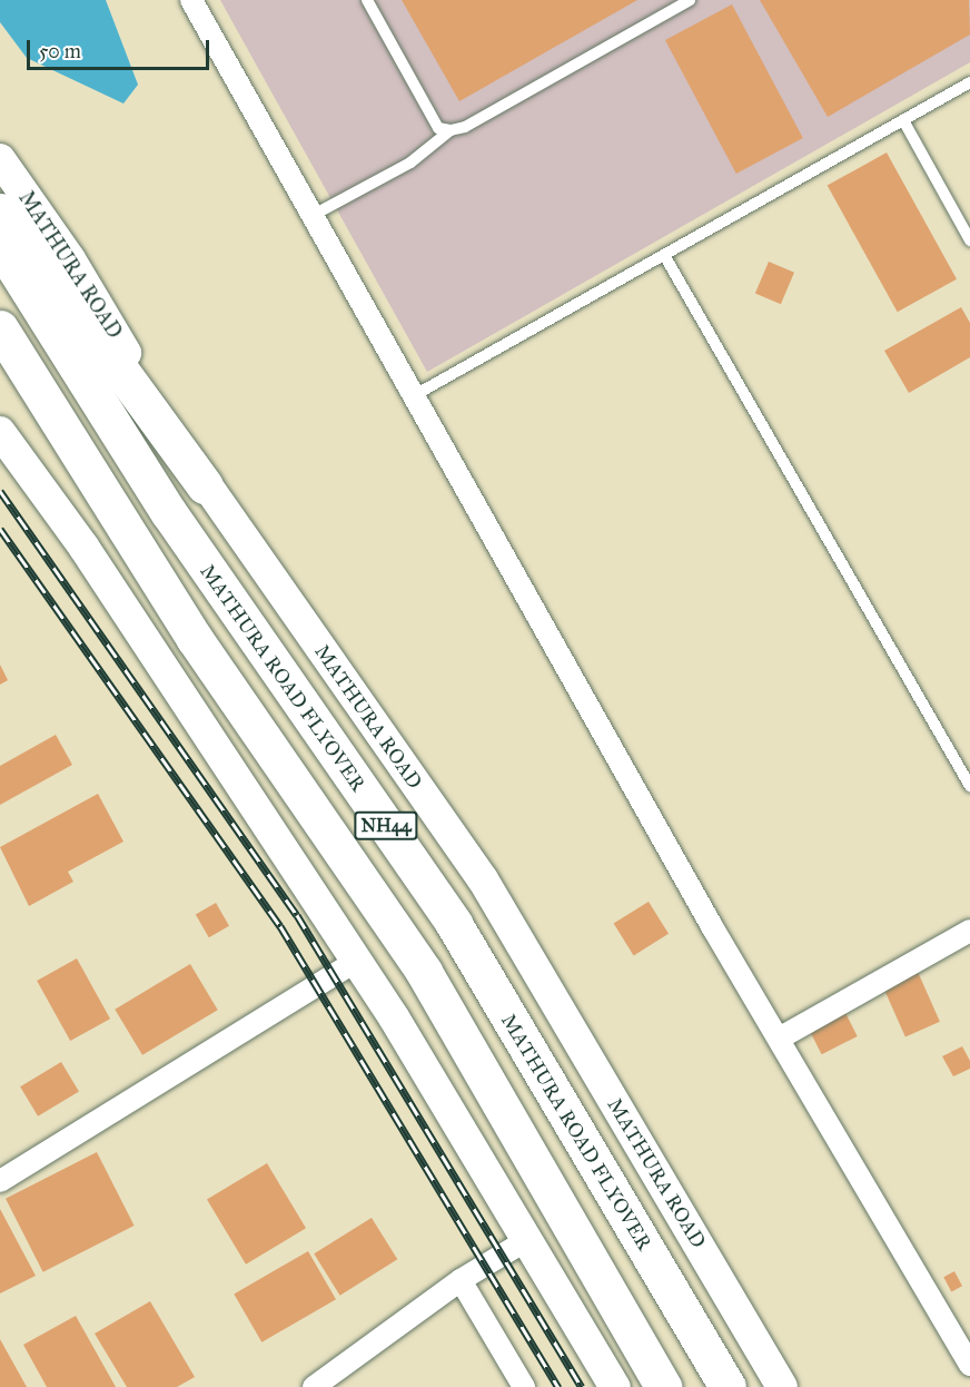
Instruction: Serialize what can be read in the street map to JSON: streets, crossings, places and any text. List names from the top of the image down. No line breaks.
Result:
{"streets":{"highway":["MATHURA ROAD FLYOVER","NH44"],"main road":["MATHURA ROAD"]},"scale_bar":"50 m"}
